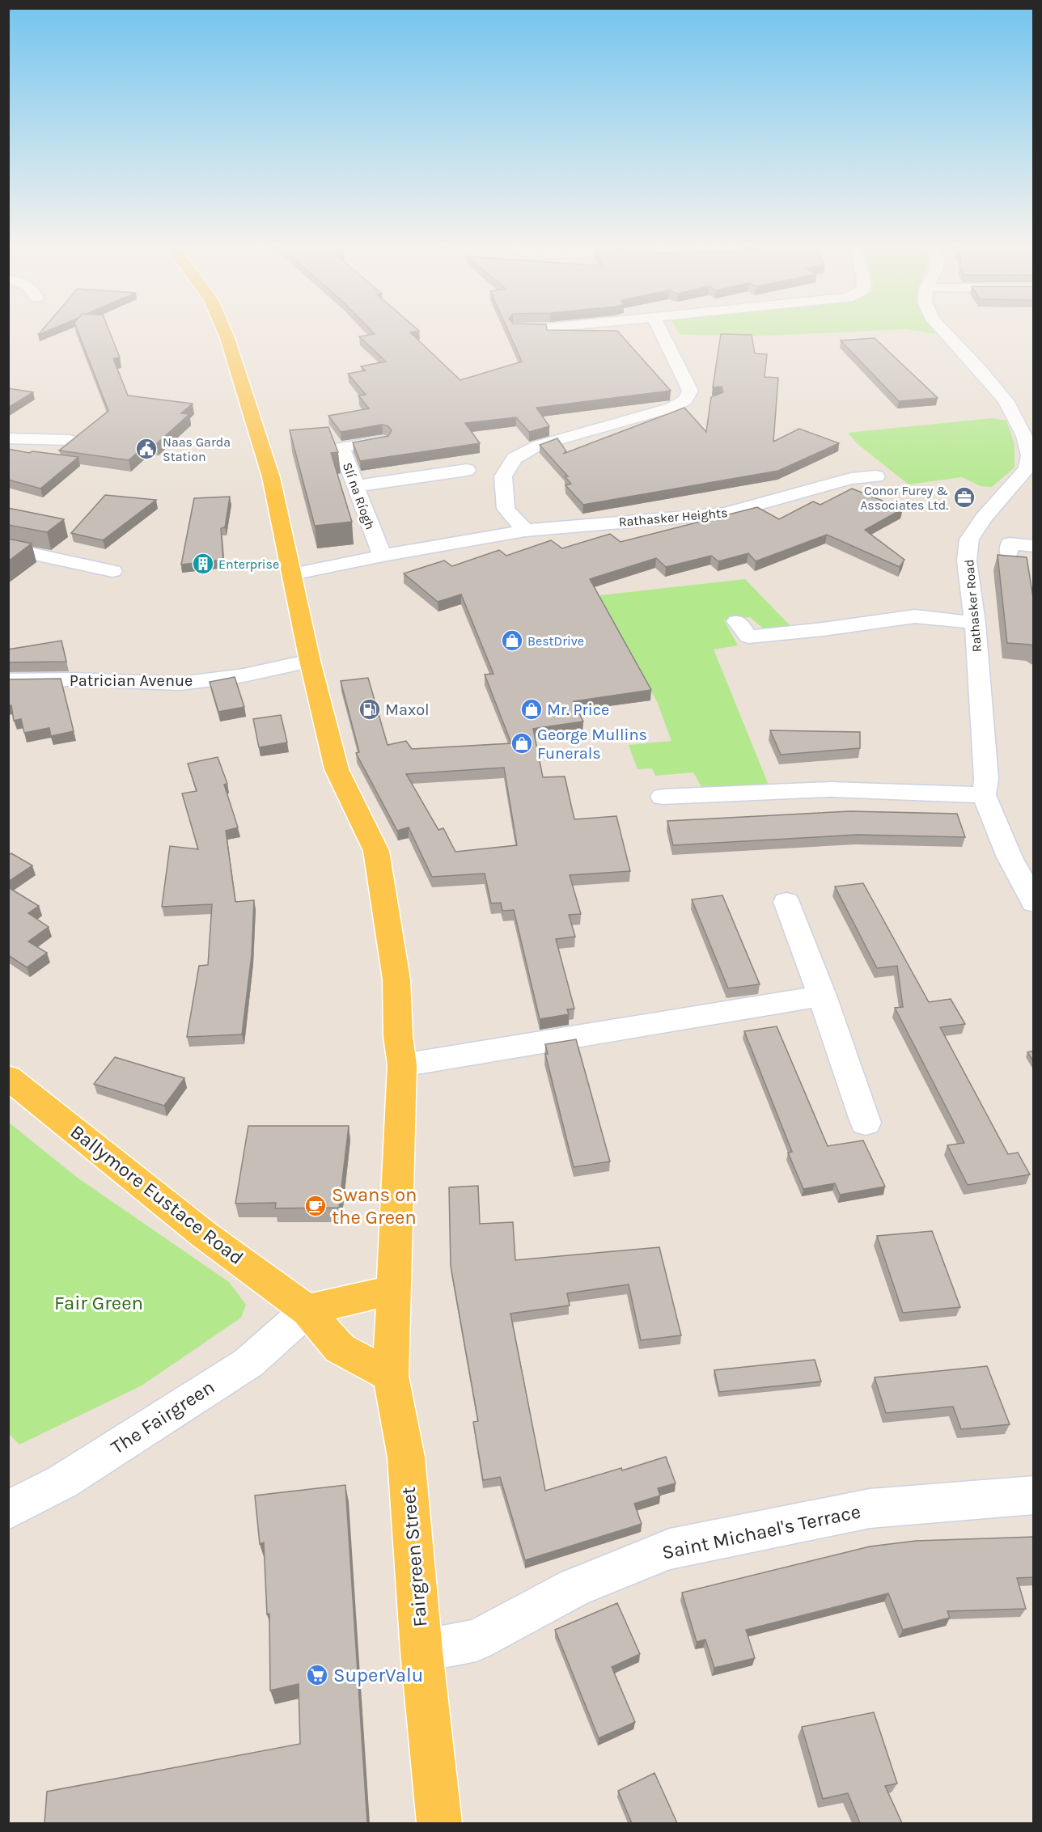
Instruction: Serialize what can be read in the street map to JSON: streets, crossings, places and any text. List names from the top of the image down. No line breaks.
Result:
{"streets":{"main road":["Ballymore Eustace Road","Fairgreen Street"],"street":["Slí na Ríogh","Rathasker Heights","Rathasker Road","Patrician Avenue","The Fairgreen","Saint Michael's Terrace"]},"crossings":[["Slí na Ríogh","Rathasker Heights"],["Rathasker Heights","Fairgreen Street"],["Patrician Avenue","Fairgreen Street"],["Ballymore Eustace Road","The Fairgreen"],["Ballymore Eustace Road","Fairgreen Street"],["Saint Michael's Terrace","Fairgreen Street"]],"parks":["Fair Green"],"places":{"public building":["Naas Garda Station"],"office":["Conor Furey & Associates Ltd."],"building":["Enterprise"],"shop":["BestDrive","Mr. Price","George Mullins Funerals"],"fuel station":["Maxol"],"cafe":["Swans on the Green"],"supermarket":["SuperValu"]}}
